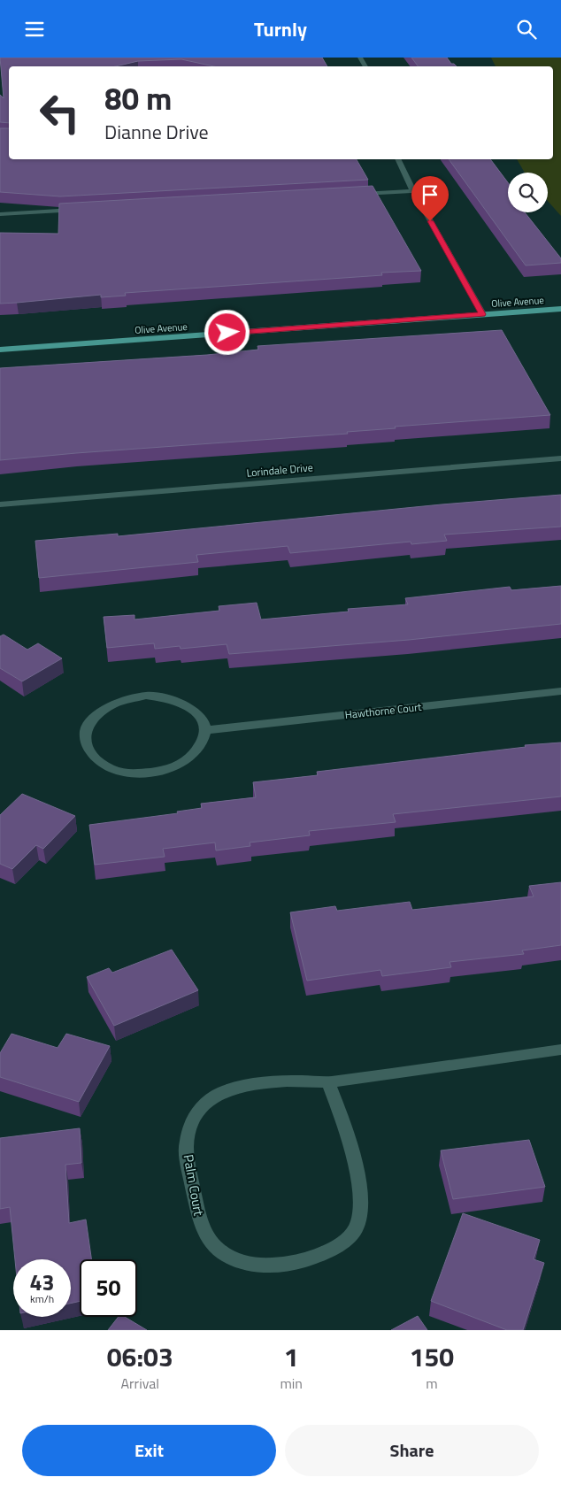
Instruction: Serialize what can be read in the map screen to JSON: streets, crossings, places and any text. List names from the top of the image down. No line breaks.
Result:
{"streets":{"main road":["Olive Avenue"],"street":["Lorindale Drive","Hawthorne Court","Palm Court"]},"page":{"header":"Turnly","turn":["80 m","Dianne Drive"],"speed":"43 km/h","limit":"50","eta":["06:03","Arrival","1","min","150","m"],"buttons":["Exit","Share"]}}
